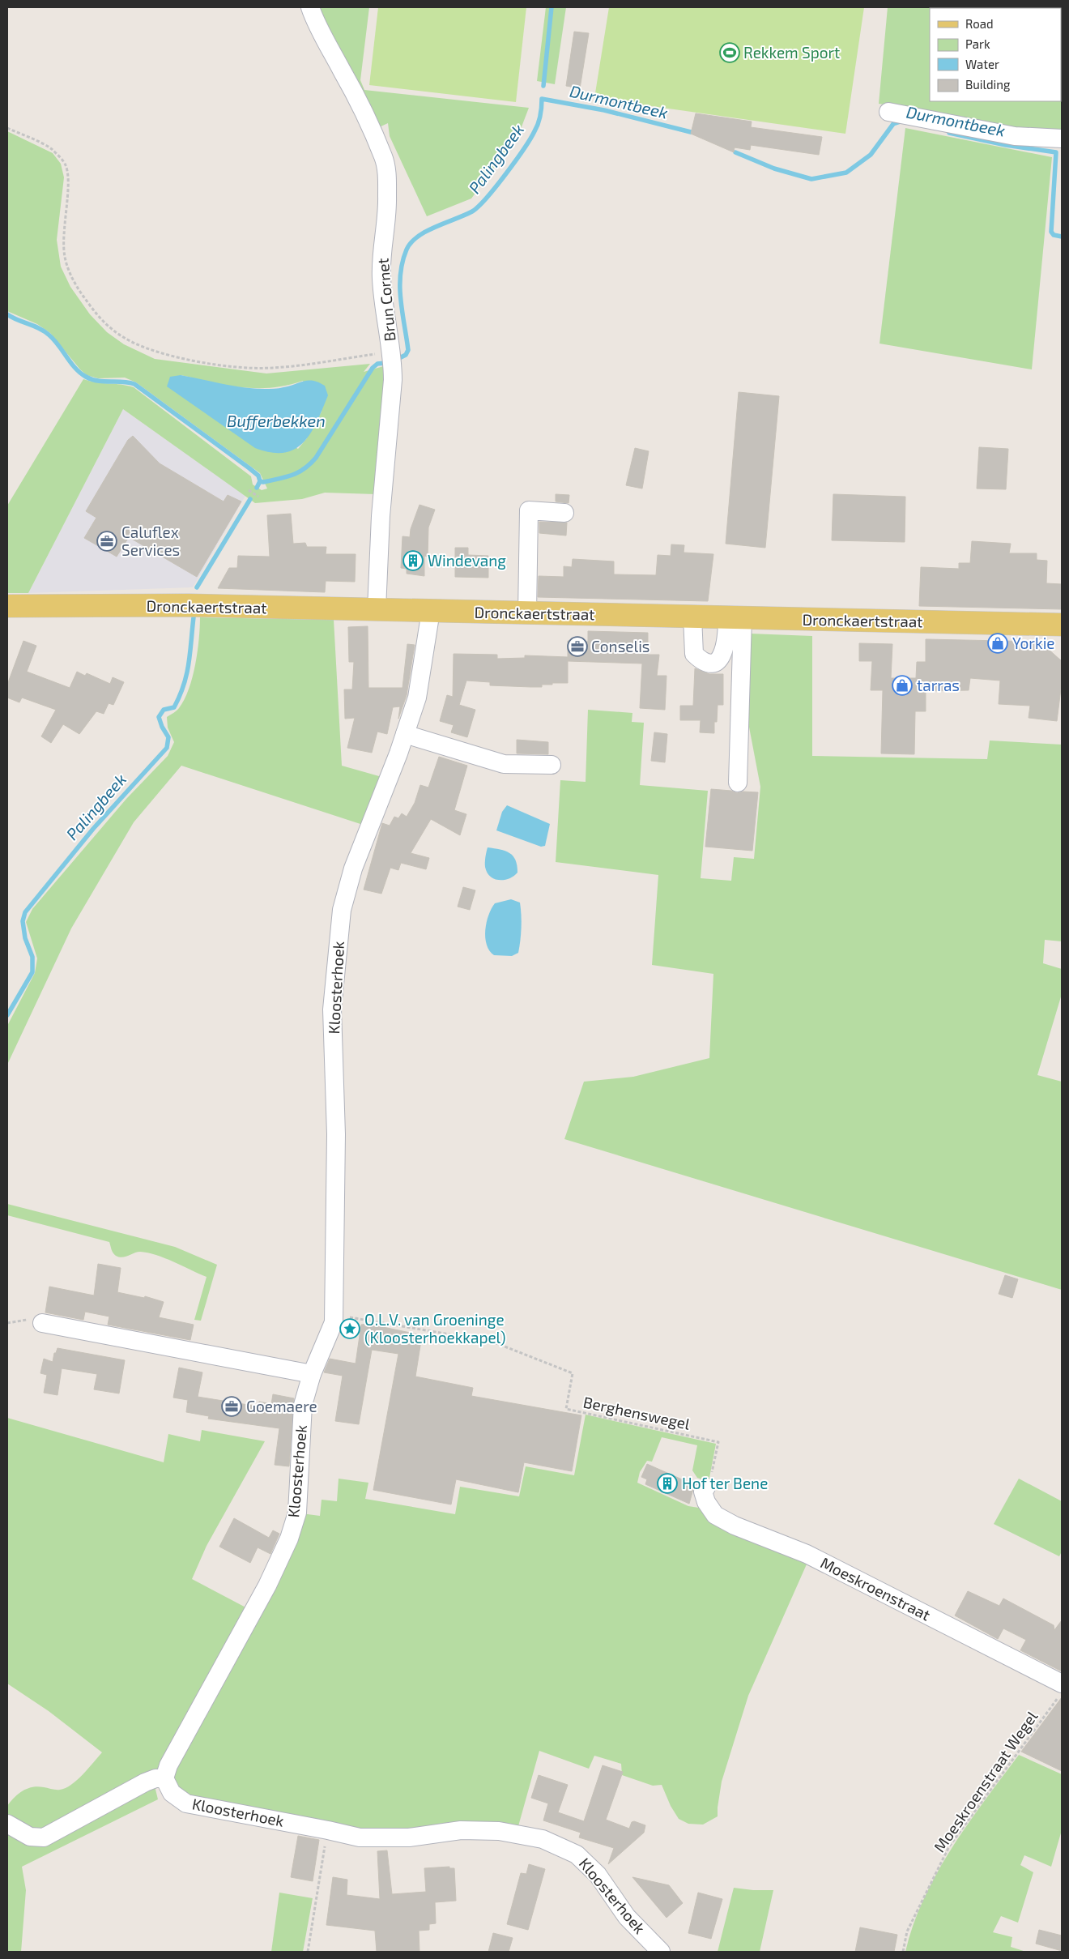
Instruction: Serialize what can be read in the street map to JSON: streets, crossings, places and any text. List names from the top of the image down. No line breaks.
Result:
{"streets":{"main road":["Dronckaertstraat"],"street":["Brun Cornet","Kloosterhoek","Moeskroenstraat"],"path":["Berghenswegel","Moeskroenstraat Wegel"]},"crossings":[["Brun Cornet","Dronckaertstraat"],["Dronckaertstraat","Kloosterhoek"],["Kloosterhoek","Berghenswegel"],["Berghenswegel","Moeskroenstraat"]],"water":["Durmontbeek","Palingbeek","Bufferbekken"],"places":{"sports":["Rekkem Sport"],"office":["Caluflex Services","Conselis","Goemaere"],"building":["Windevang","Hof ter Bene"],"shop":["Yorkie","tarras"],"place":["O.L.V. van Groeninge (Kloosterhoekkapel)"]},"legend":["Road","Park","Water","Building"]}
